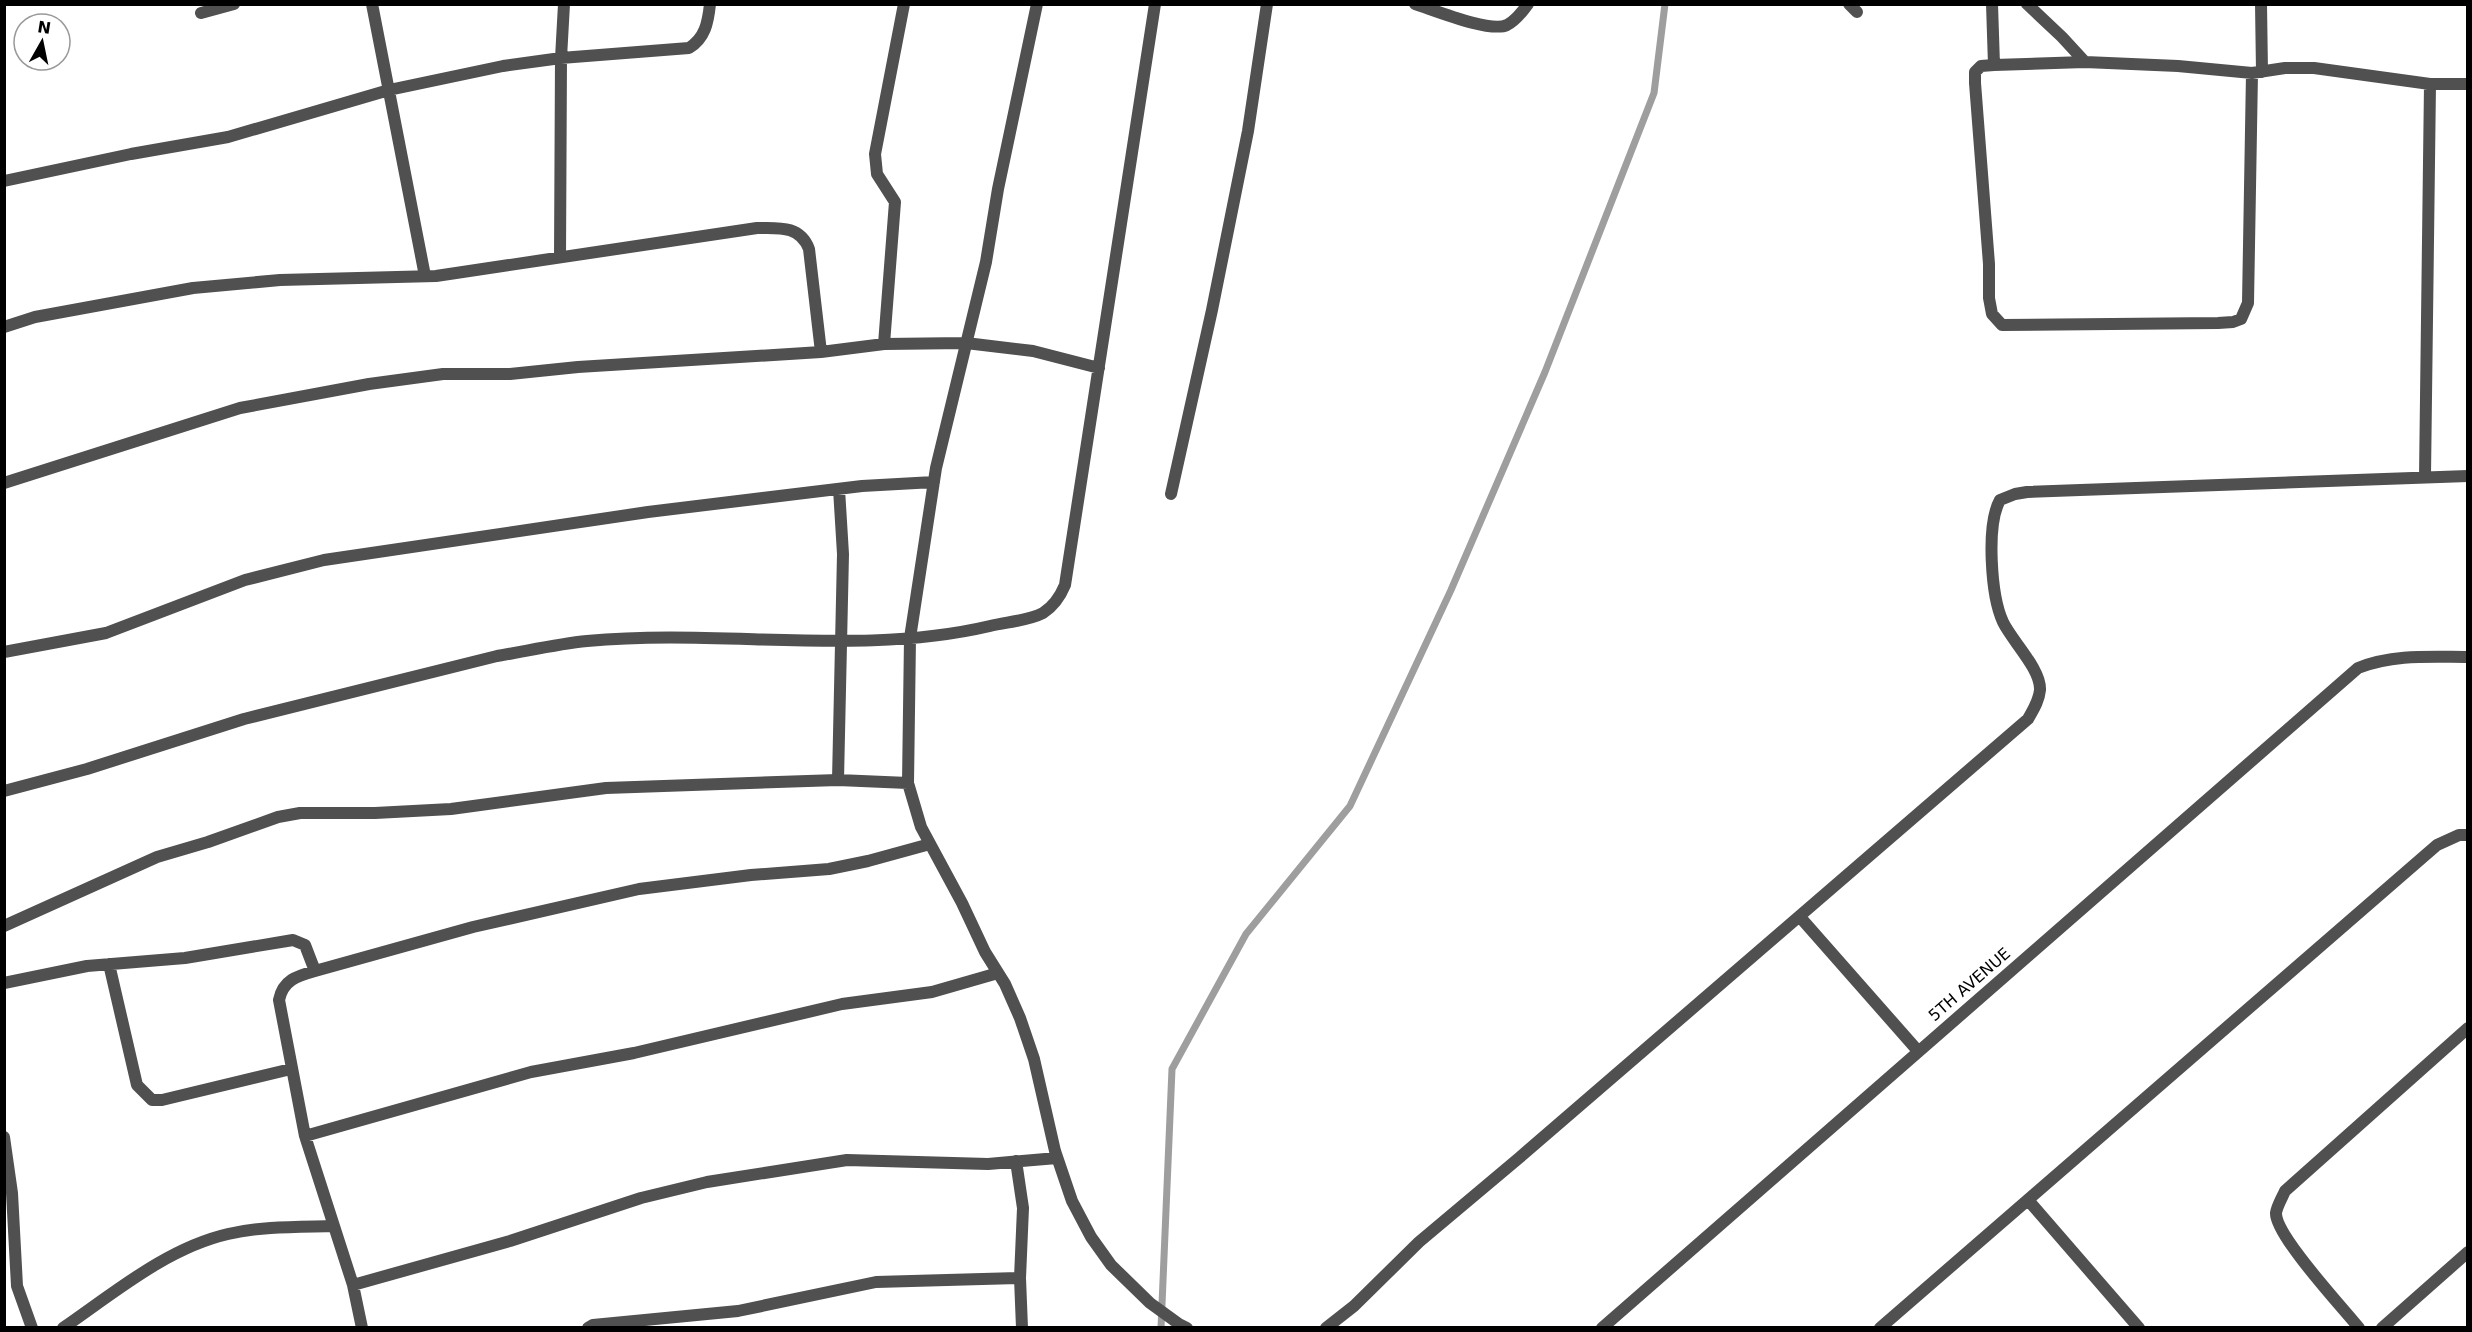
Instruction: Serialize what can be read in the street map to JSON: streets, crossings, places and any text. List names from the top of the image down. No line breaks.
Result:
{"streets":{"street":["5TH AVENUE"]},"north":"top"}
